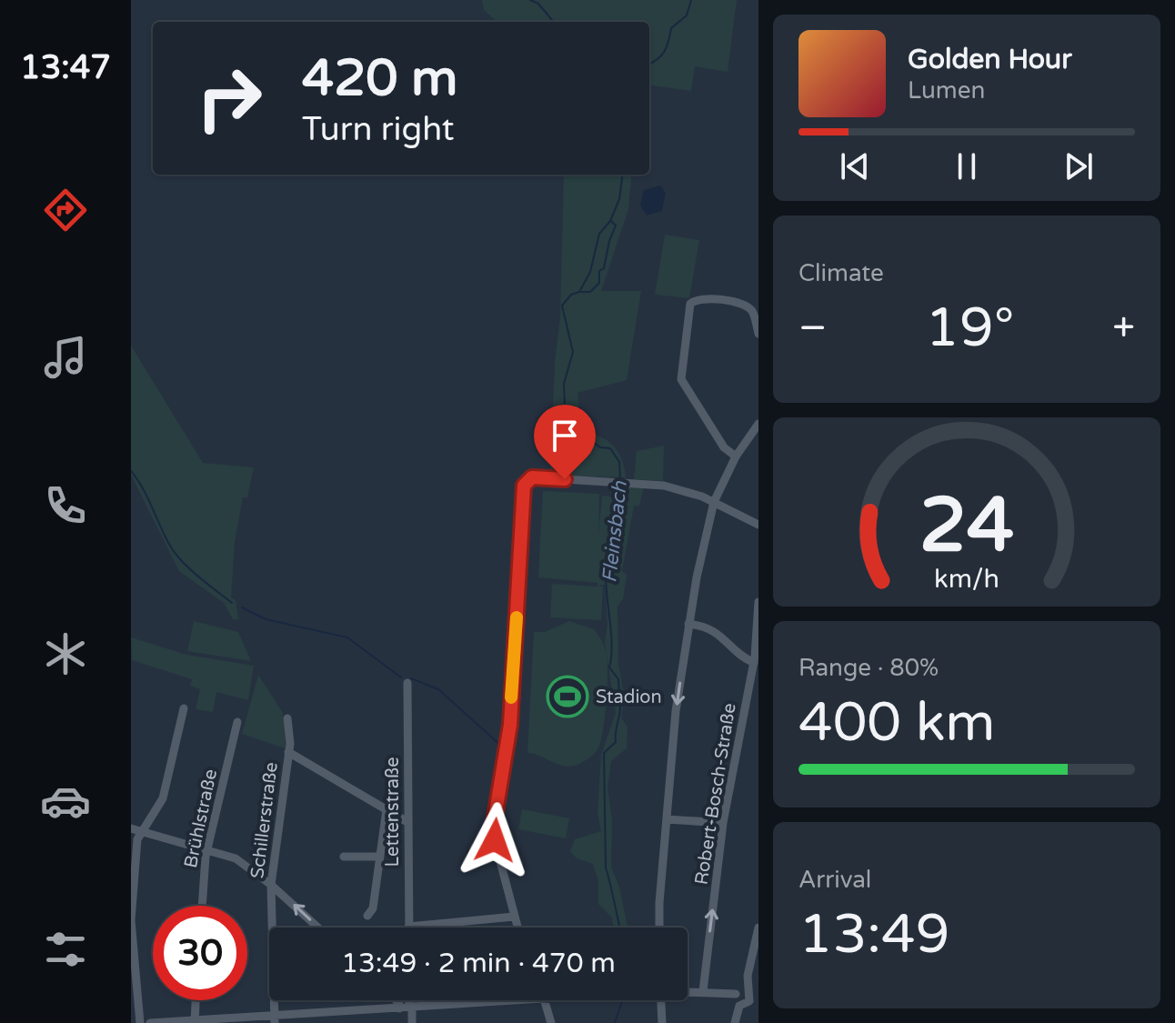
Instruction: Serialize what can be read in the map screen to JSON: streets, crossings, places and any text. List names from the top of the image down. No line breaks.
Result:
{"streets":{"street":["Robert-Bosch-Straße","Lettenstraße","Brühlstraße","Schillerstraße"]},"water":["Fleinsbach"],"places":{"sports":["Stadion"]},"page":{"tabs":"13:47","turn":["420 m","Turn right"],"song":["Golden Hour","Lumen"],"tile":["Climate",["Range · 80%","400 km"],["Arrival","13:49"]],"heat":["−","19°","+"],"limit":"30","trip":"13:49 · 2 min · 470 m","gauge":["24","km/h"]}}
